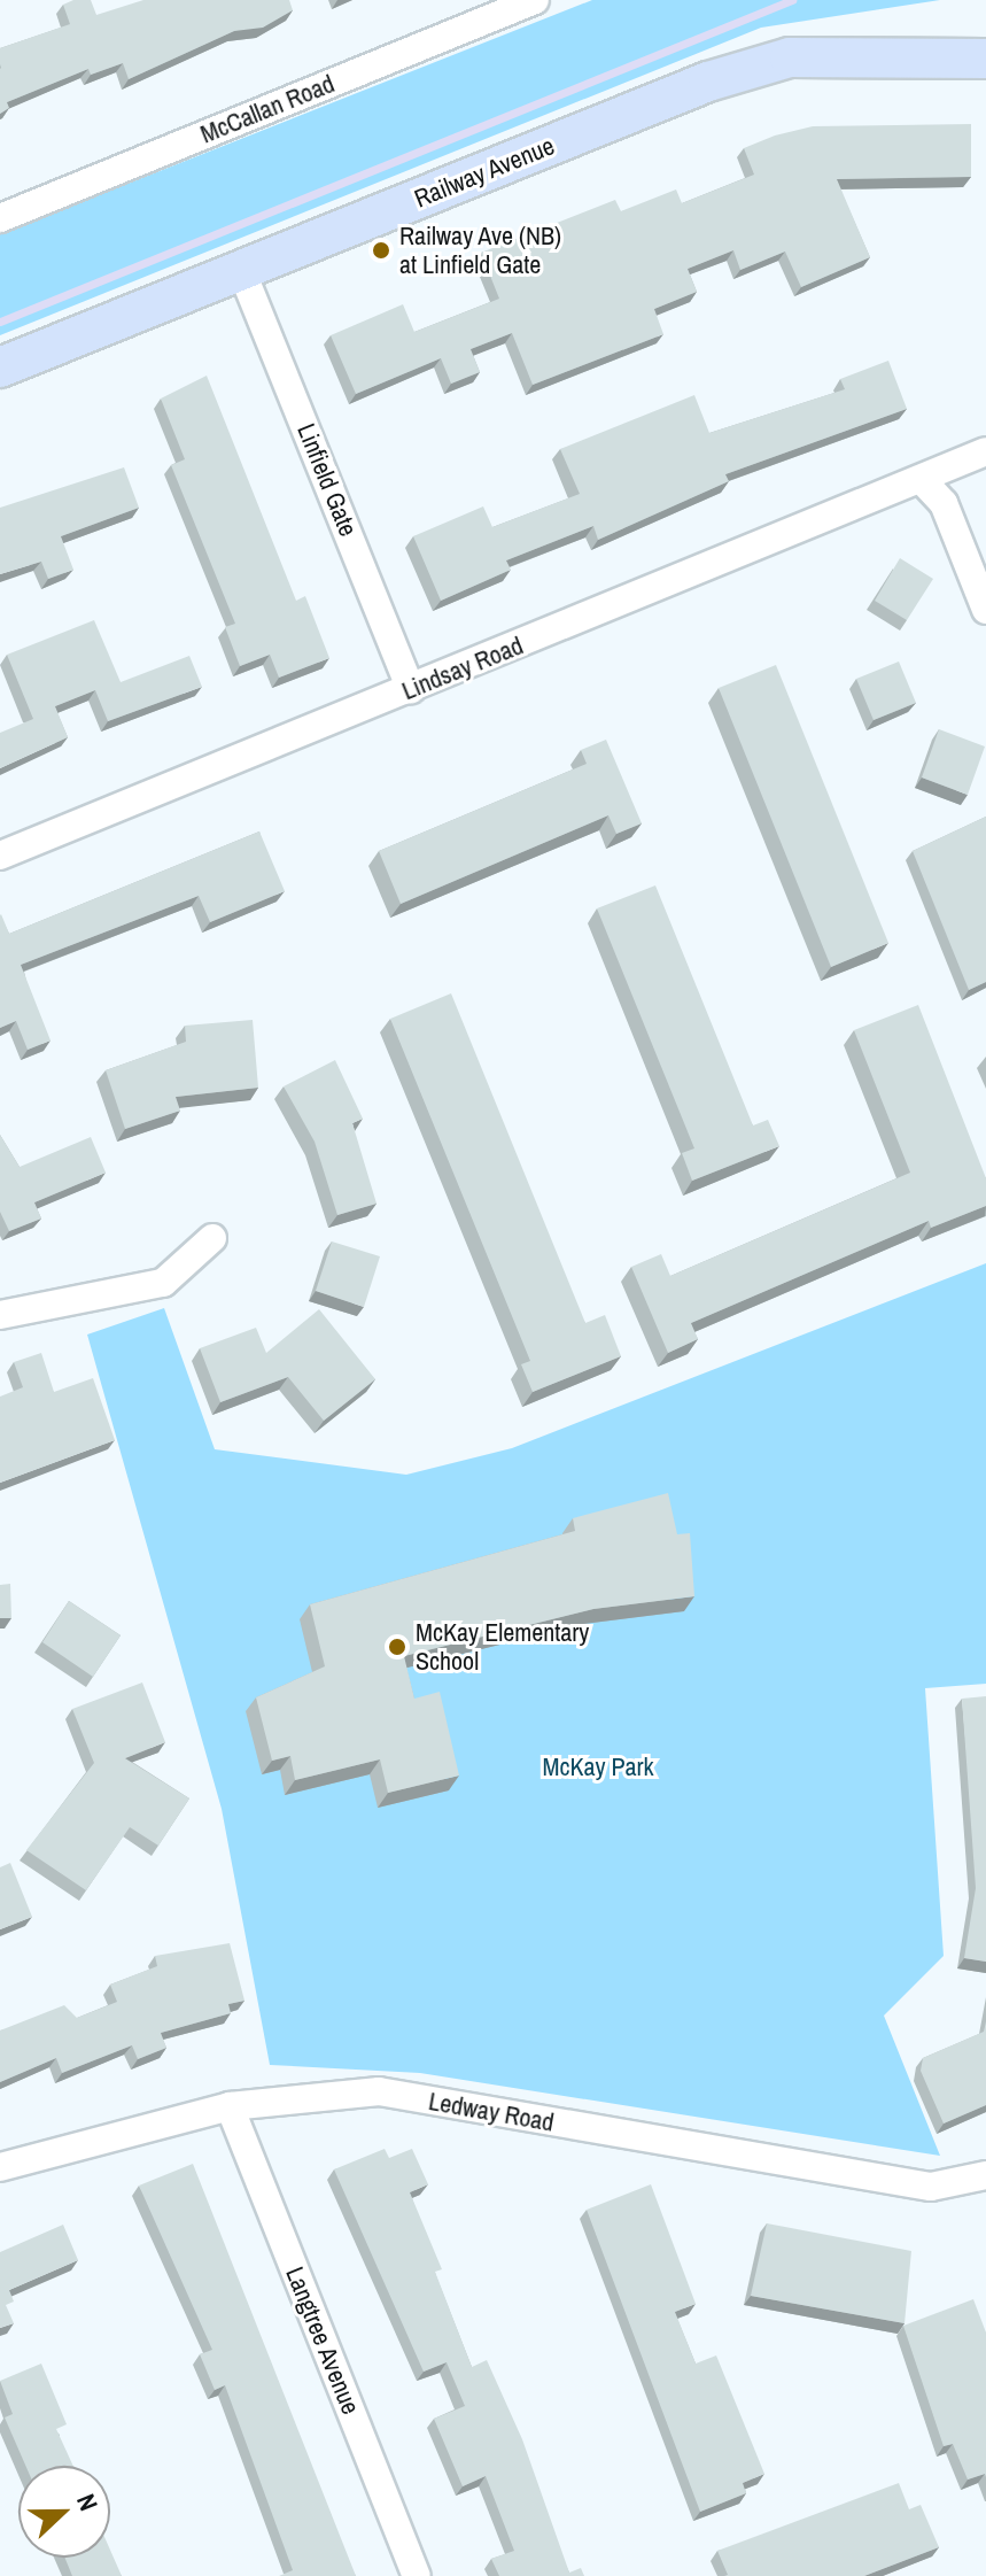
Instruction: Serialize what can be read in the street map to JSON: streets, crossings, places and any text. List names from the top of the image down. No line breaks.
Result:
{"streets":{"main road":["Railway Avenue"],"street":["McCallan Road","Linfield Gate","Lindsay Road","Ledway Road","Langtree Avenue"]},"crossings":[["Railway Avenue","Linfield Gate"],["Linfield Gate","Lindsay Road"],["Ledway Road","Langtree Avenue"]],"parks":["McKay Park"],"places":["Railway Ave (NB) at Linfield Gate","McKay Elementary School"],"north":"right"}
